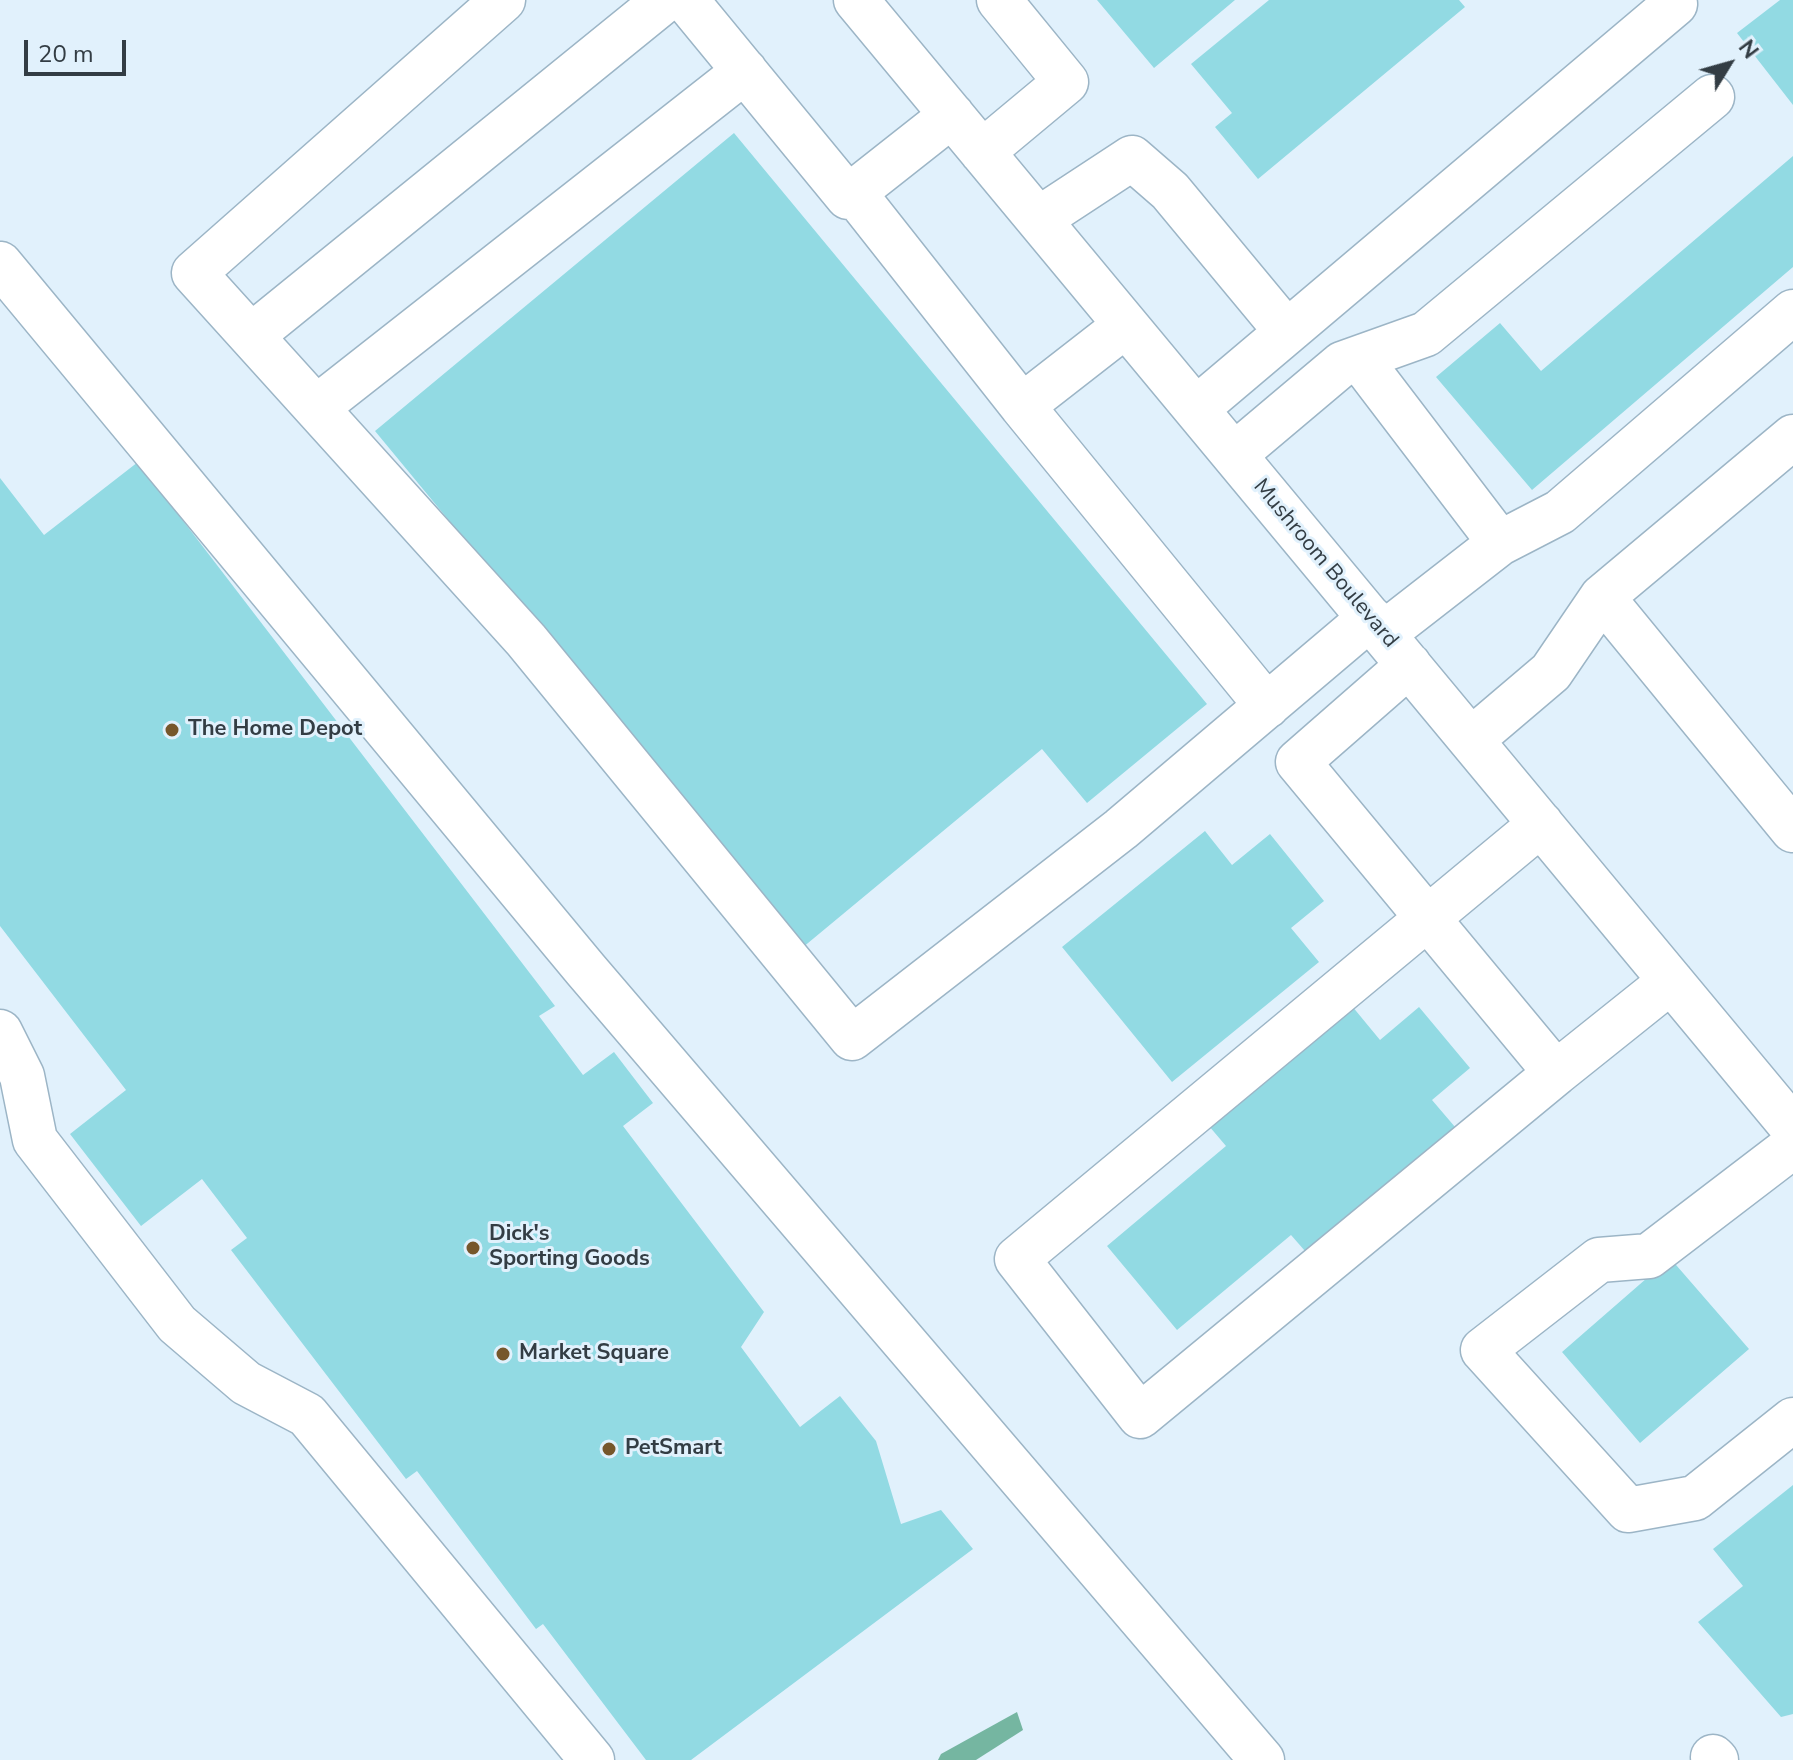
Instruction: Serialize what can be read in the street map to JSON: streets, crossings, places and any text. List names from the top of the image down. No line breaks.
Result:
{"streets":{"street":["Mushroom Boulevard"]},"places":["The Home Depot","Dick's Sporting Goods","Market Square","PetSmart"],"scale_bar":"20 m","north":"top right"}
